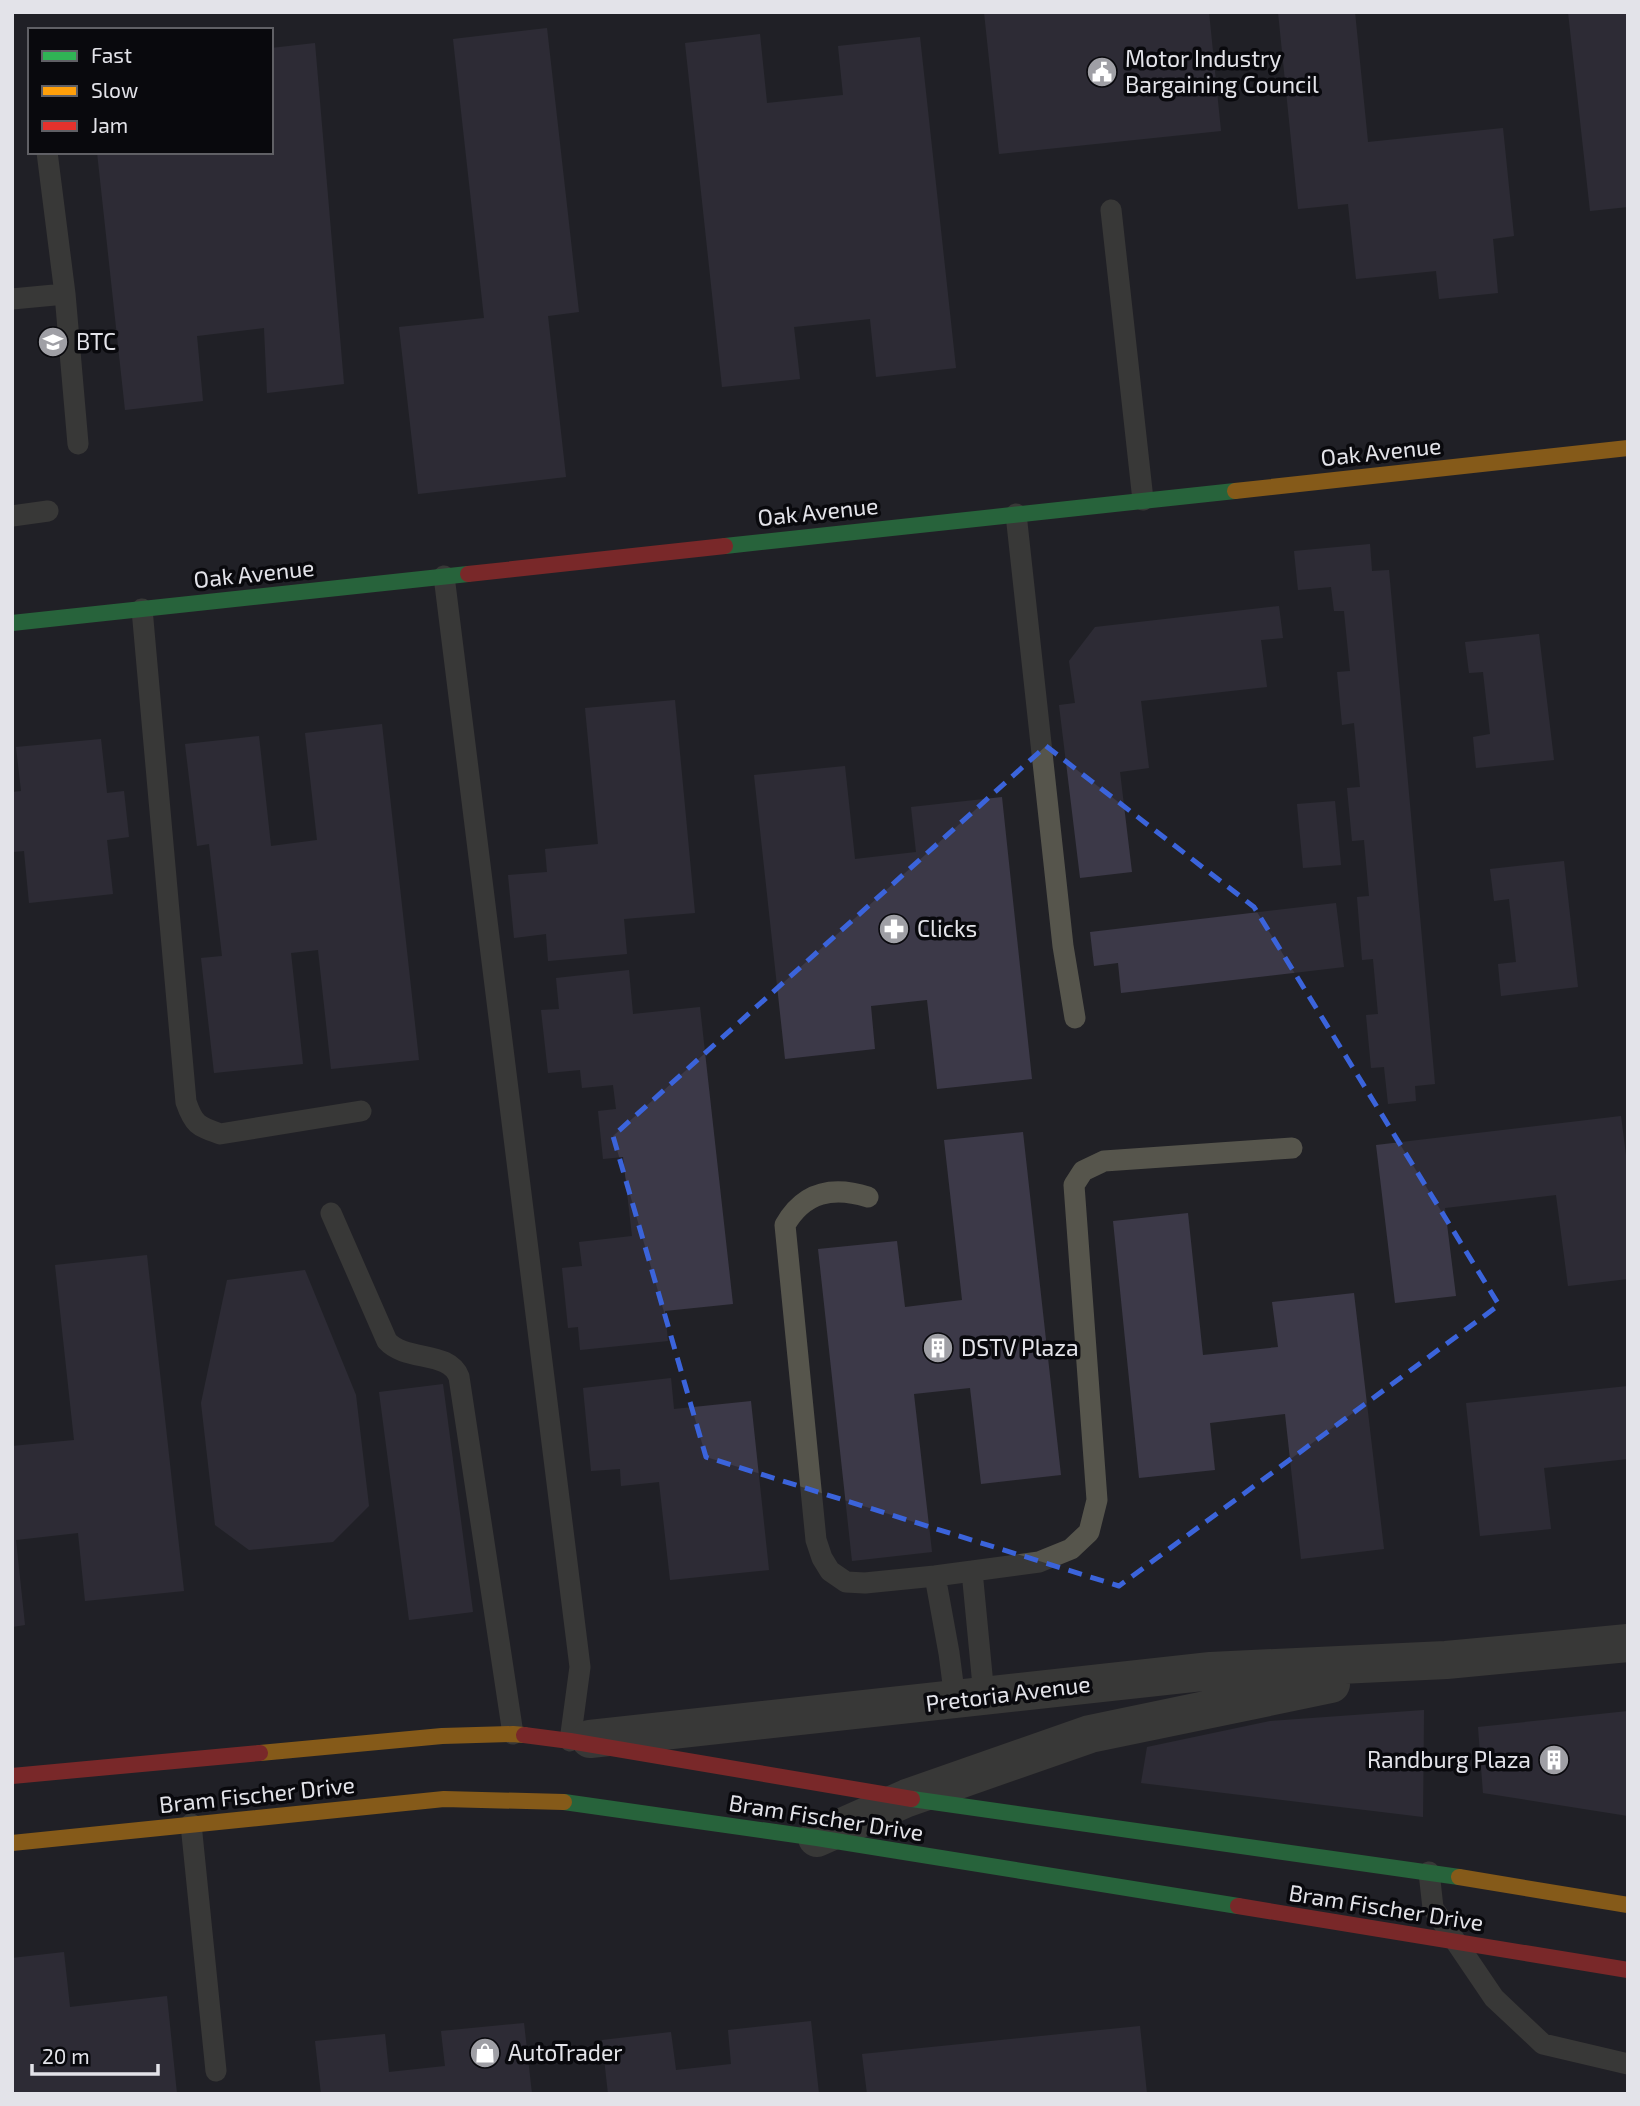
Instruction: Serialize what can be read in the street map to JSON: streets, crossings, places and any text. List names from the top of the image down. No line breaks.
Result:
{"streets":{"main road":["Oak Avenue","Bram Fischer Drive"],"street":["Pretoria Avenue"]},"crossings":[["Pretoria Avenue","Bram Fischer Drive"]],"places":{"public building":["Motor Industry Bargaining Council"],"school or university":["BTC"],"pharmacy":["Clicks"],"building":["DSTV Plaza","Randburg Plaza"],"shop":["AutoTrader"]},"legend":["Fast","Slow","Jam"],"scale_bar":"20 m"}
